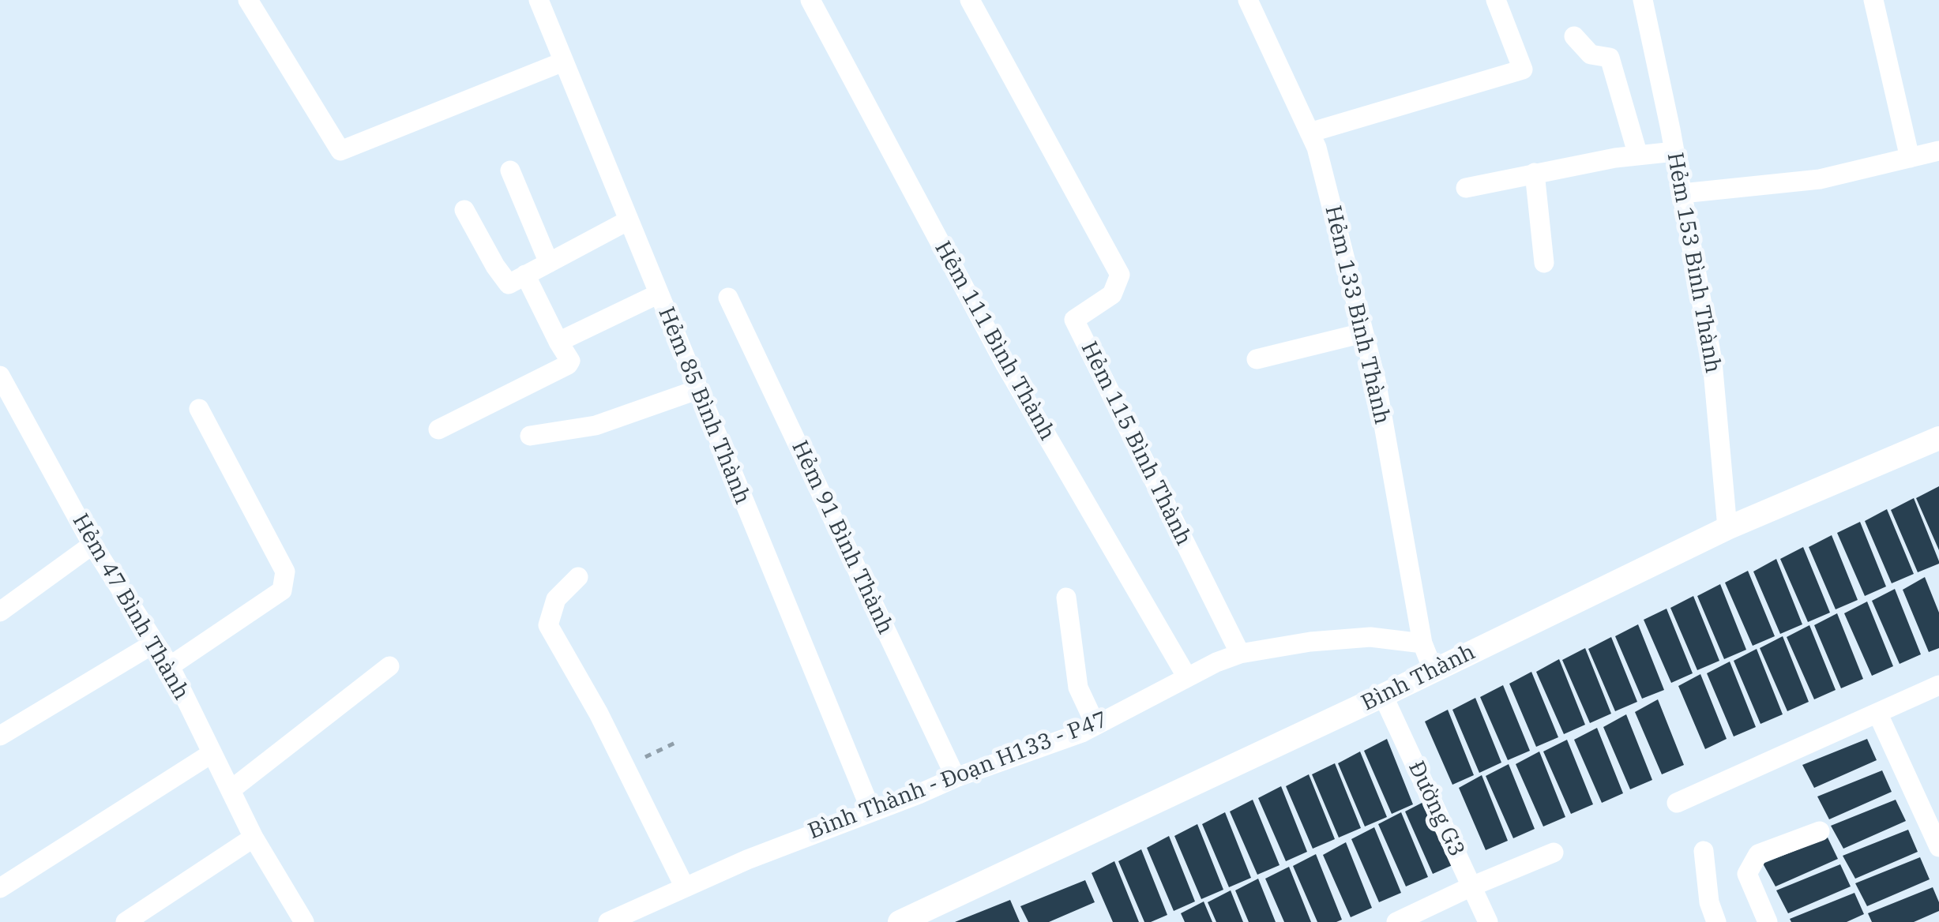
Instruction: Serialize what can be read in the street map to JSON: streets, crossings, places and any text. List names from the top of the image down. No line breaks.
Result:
{"streets":{"street":["Hẻm 153 Bình Thành","Hẻm 133 Bình Thành","Hẻm 111 Bình Thành","Hẻm 85 Bình Thành","Hẻm 115 Bình Thành","Hẻm 91 Bình Thành","Hẻm 47 Bình Thành","Bình Thành","Bình Thành - Đoạn H133 - P47","Đường G3"]},"crossings":[["Hẻm 153 Bình Thành","Bình Thành"],["Hẻm 133 Bình Thành","Bình Thành - Đoạn H133 - P47"],["Hẻm 111 Bình Thành","Bình Thành - Đoạn H133 - P47"],["Hẻm 85 Bình Thành","Bình Thành - Đoạn H133 - P47"],["Hẻm 115 Bình Thành","Bình Thành - Đoạn H133 - P47"],["Hẻm 91 Bình Thành","Bình Thành - Đoạn H133 - P47"],["Bình Thành","Đường G3"]]}
